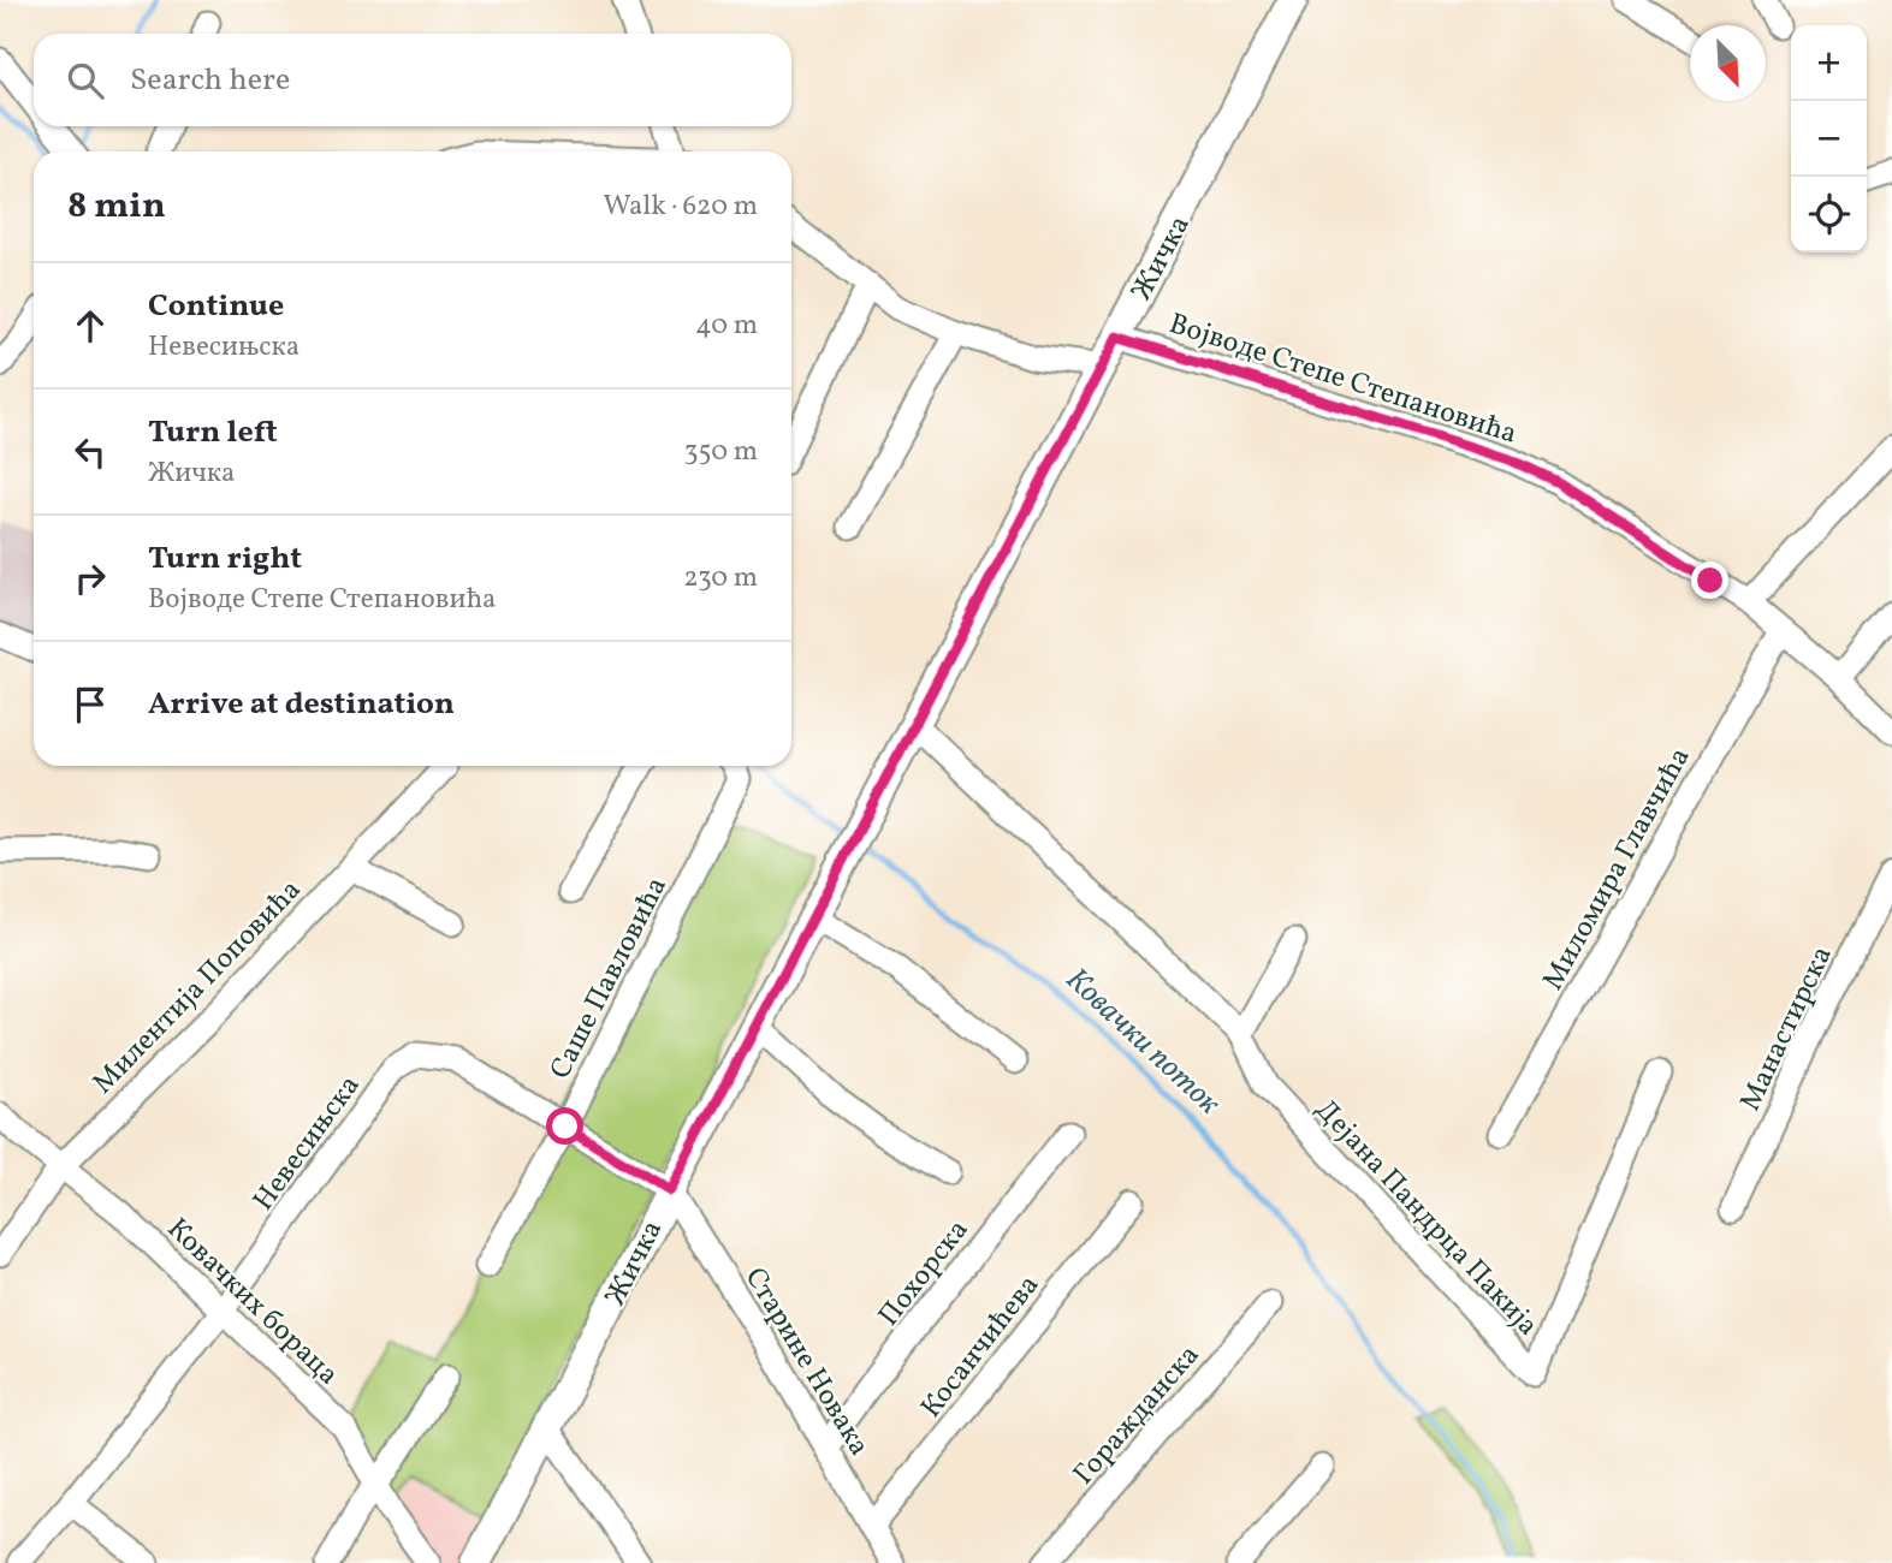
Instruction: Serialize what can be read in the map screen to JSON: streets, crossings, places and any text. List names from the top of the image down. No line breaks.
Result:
{"streets":{"main road":["Жичка"],"street":["Војводе Степе Степановића","Миломира Главчића","Саше Павловића","Милентија Поповића","Манастирска","Невесињска","Дејана Пандрца Пакија","Похорска","Ковачких бораца","Косанчићева","Старине Новака","Горажданска"]},"crossings":[["Жичка","Војводе Степе Степановића"],["Жичка","Невесињска"],["Жичка","Дејана Пандрца Пакија"],["Жичка","Старине Новака"],["Војводе Степе Степановића","Миломира Главчића"],["Саше Павловића","Невесињска"],["Милентија Поповића","Ковачких бораца"],["Невесињска","Ковачких бораца"],["Невесињска","Старине Новака"],["Похорска","Старине Новака"],["Косанчићева","Старине Новака"]],"water":["Ковачки поток"],"north":"bottom right","page":{"map_buttons":["+","−"],"search":"Search here","heading":["8 min","Walk · 620 m"],"list":[["Continue","Невесињска","40 m"],["Turn left","Жичка","350 m"],["Turn right","Војводе Степе Степановића","230 m"],"Arrive at destination"]}}
